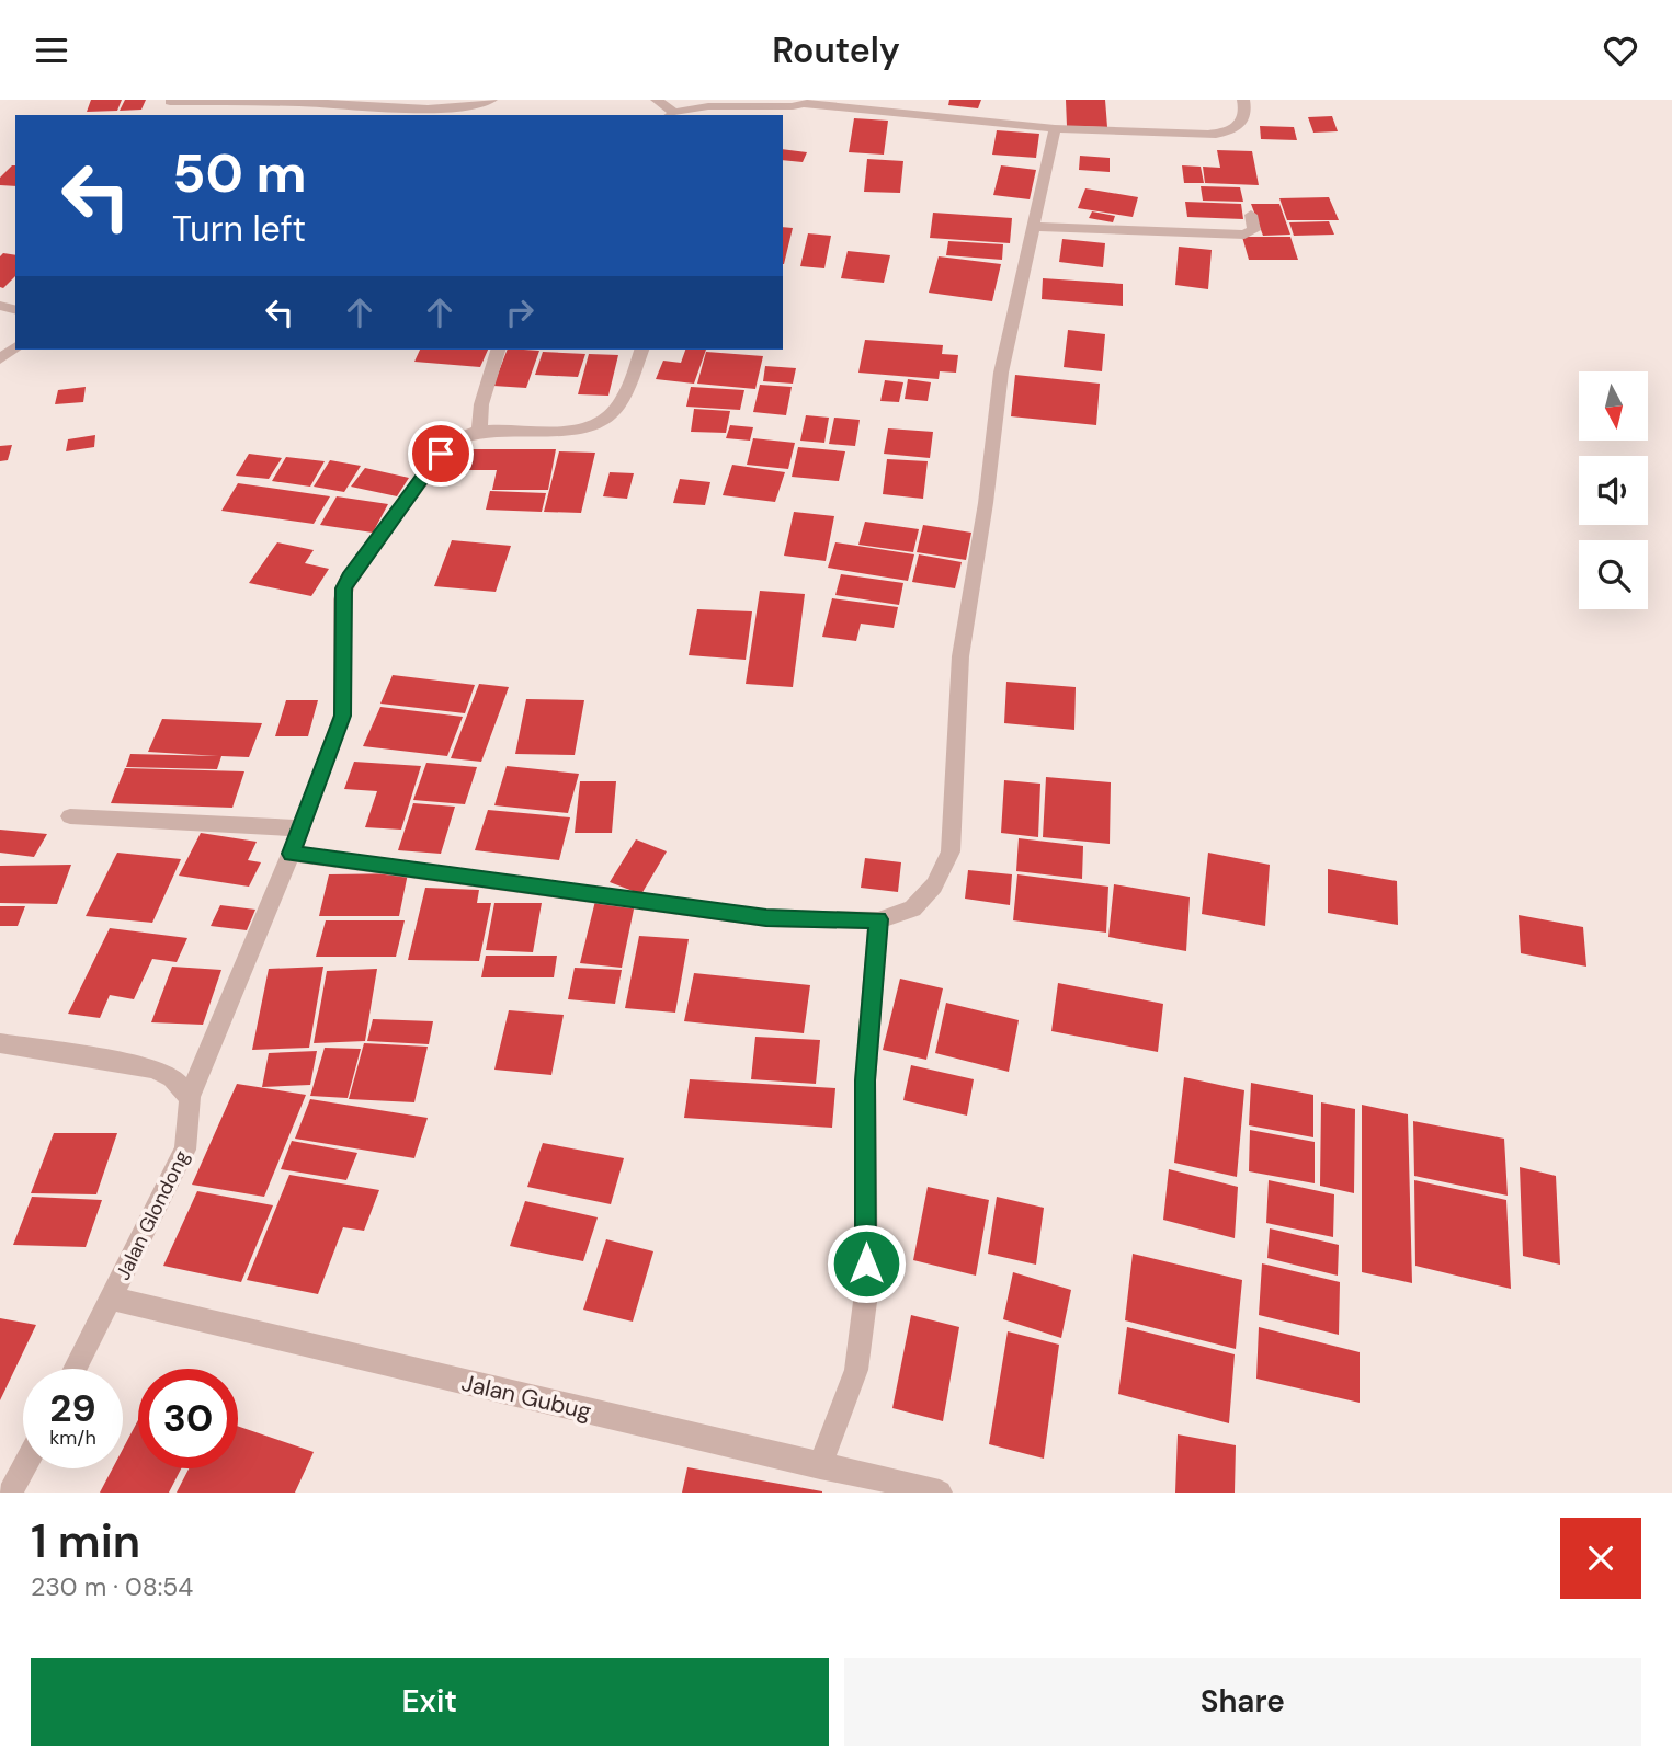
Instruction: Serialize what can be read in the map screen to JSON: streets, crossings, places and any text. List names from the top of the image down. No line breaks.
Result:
{"streets":{"street":["Jalan Glondong","Jalan Gubug"]},"crossings":[["Jalan Glondong","Jalan Gubug"]],"north":"bottom","page":{"header":"Routely","turn":["50 m","Turn left"],"speed":"29 km/h","limit":"30","heading":["1 min","230 m · 08:54"],"buttons":["Exit","Share"]}}
